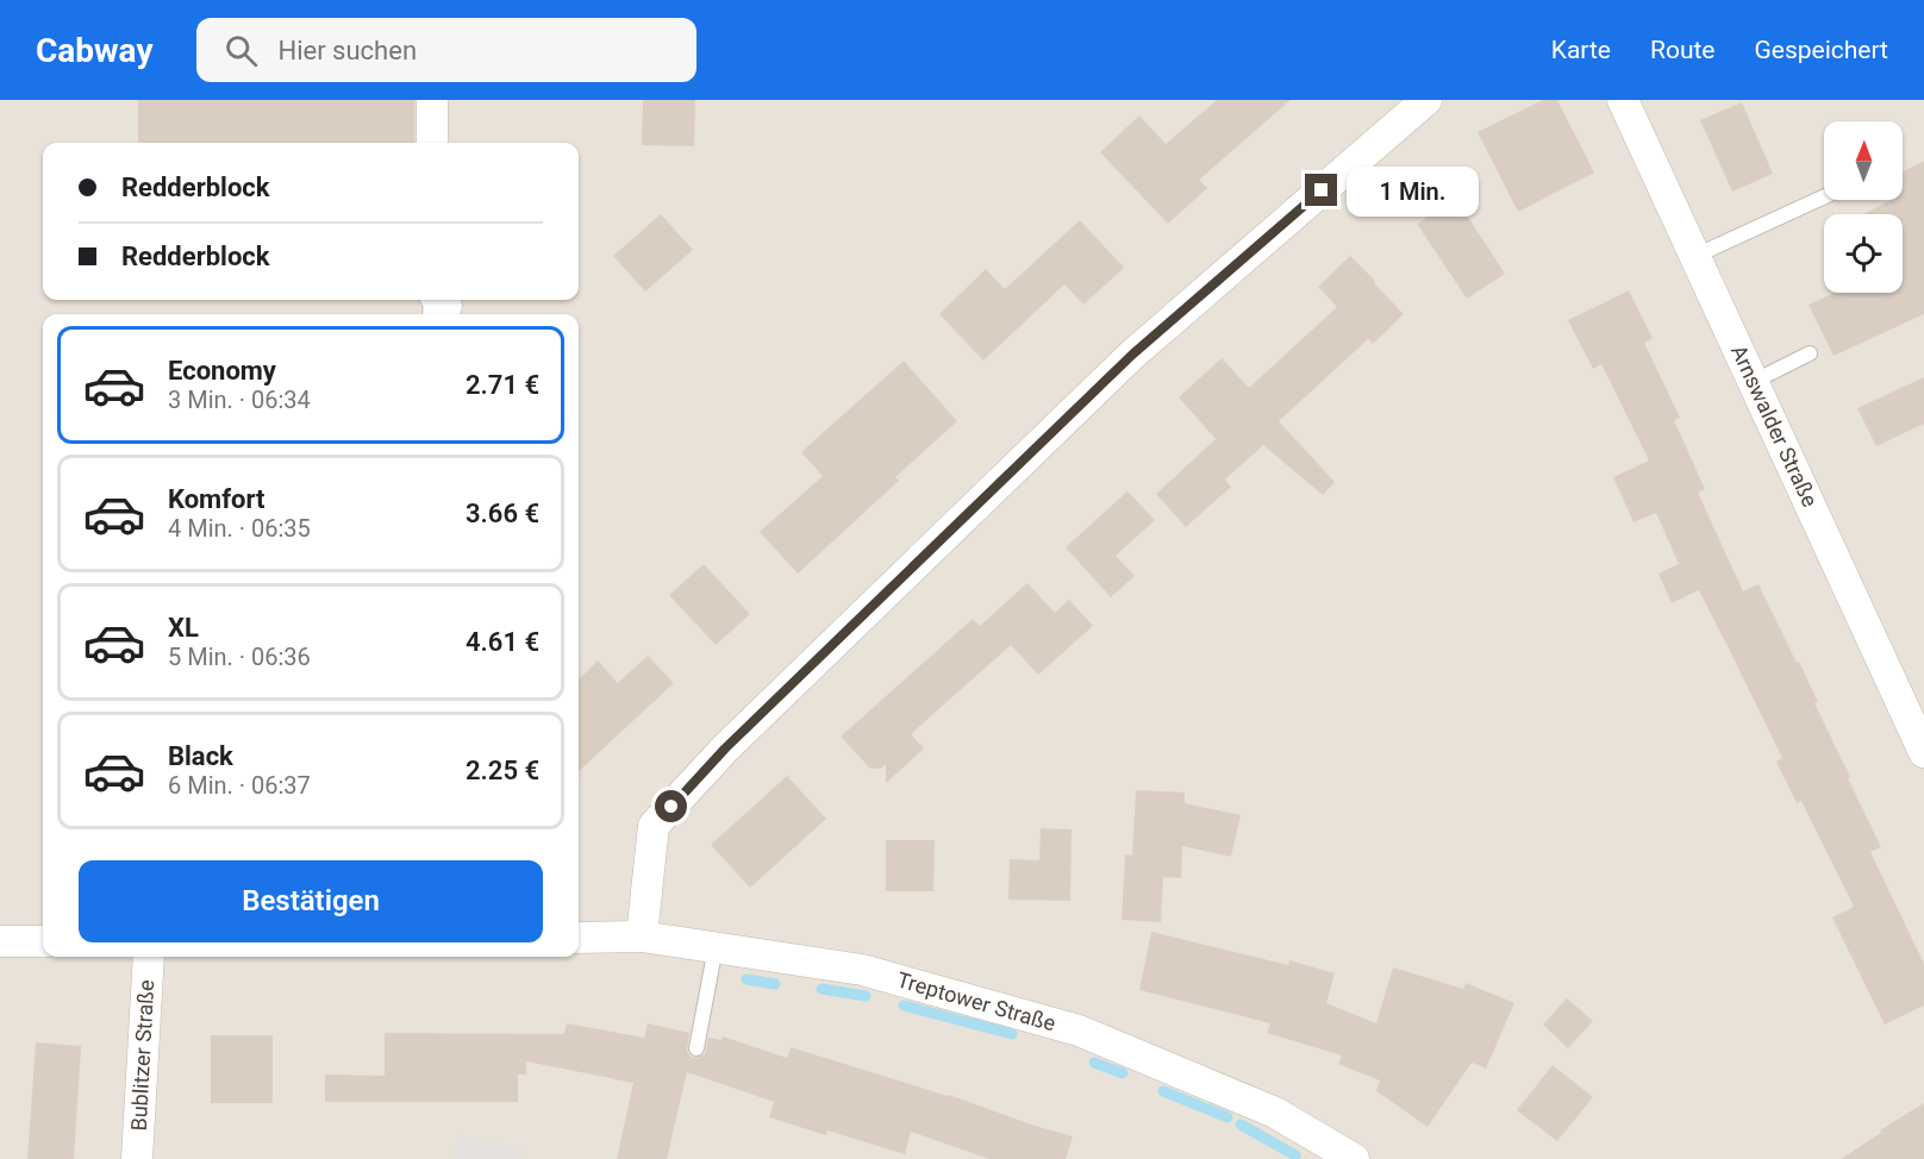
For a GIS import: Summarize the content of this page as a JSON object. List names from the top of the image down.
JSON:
{
  "streets": {
    "street": ["Arnswalder Straße", "Treptower Straße", "Bublitzer Straße"]
  },
  "north": "top",
  "page": {
    "header": "Cabway",
    "search": "Hier suchen",
    "nav": ["Karte", "Route", "Gespeichert"],
    "banner": ["Redderblock", "Redderblock"],
    "bubble": "1 Min.",
    "list": [
      {
        "name": "Economy",
        "note": "3 Min. · 06:34",
        "value": "2.71 €"
      },
      {
        "name": "Komfort",
        "note": "4 Min. · 06:35",
        "value": "3.66 €"
      },
      {
        "name": "XL",
        "note": "5 Min. · 06:36",
        "value": "4.61 €"
      },
      {
        "name": "Black",
        "note": "6 Min. · 06:37",
        "value": "2.25 €"
      }
    ],
    "buttons": "Bestätigen"
  }
}
